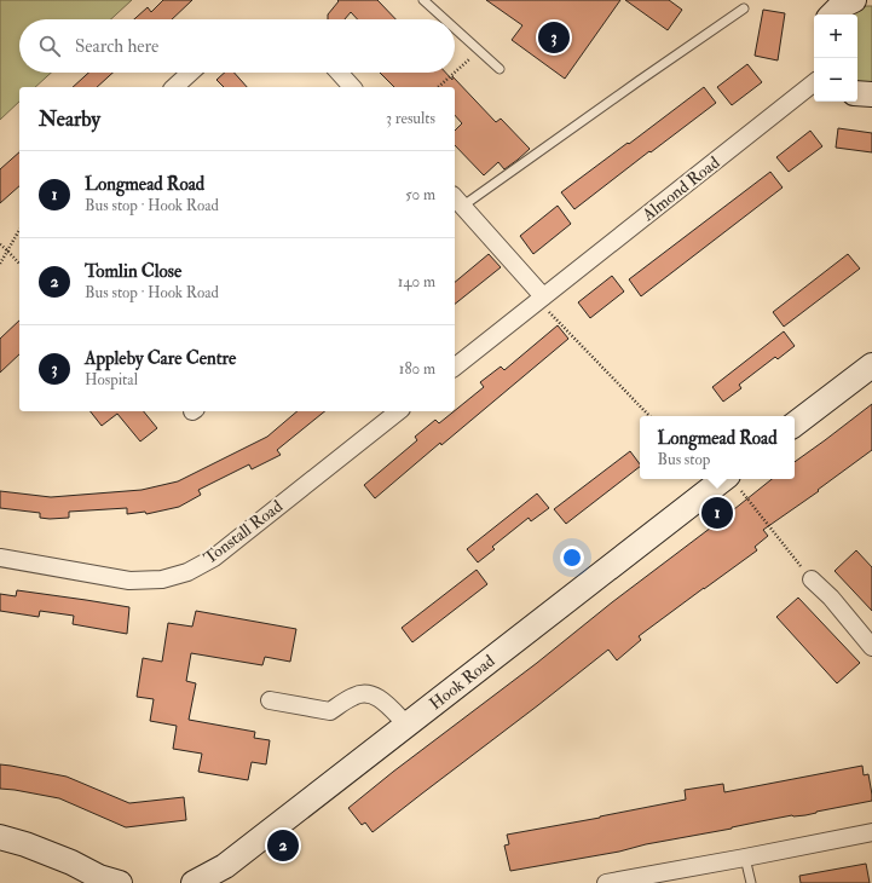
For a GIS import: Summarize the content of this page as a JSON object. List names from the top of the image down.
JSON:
{
  "streets": {
    "main road": ["Hook Road"],
    "street": ["Almond Road", "Tonstall Road"]
  },
  "page": {
    "map_buttons": ["+", "−"],
    "pins": ["3", "1", "2"],
    "search": "Search here",
    "heading": ["Nearby", "3 results"],
    "list": [
      {
        "mark": "1",
        "name": "Longmead Road",
        "note": "Bus stop · Hook Road",
        "value": "50 m"
      },
      {
        "mark": "2",
        "name": "Tomlin Close",
        "note": "Bus stop · Hook Road",
        "value": "140 m"
      },
      {
        "mark": "3",
        "name": "Appleby Care Centre",
        "note": "Hospital",
        "value": "180 m"
      }
    ],
    "popup": ["Longmead Road", "Bus stop"]
  }
}
